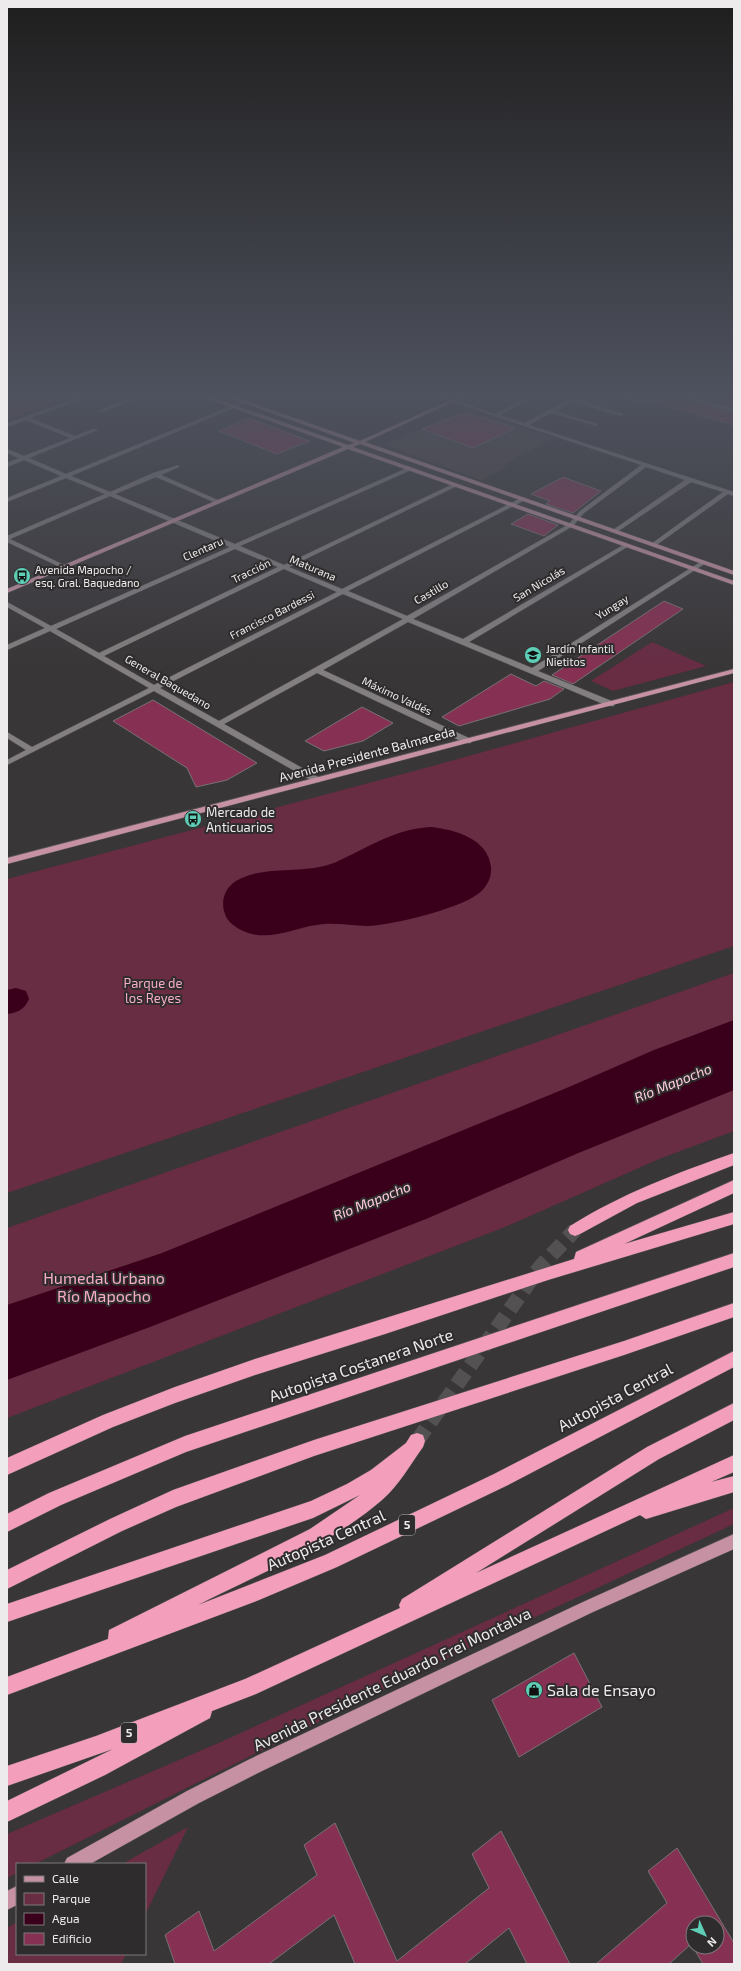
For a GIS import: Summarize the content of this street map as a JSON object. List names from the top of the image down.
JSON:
{
  "streets": {
    "highway": ["Autopista Costanera Norte", "Autopista Central", "5"],
    "main road": ["Avenida Presidente Balmaceda", "Avenida Presidente Eduardo Frei Montalva"],
    "street": [
      "Clentaru",
      "Maturana",
      "Tracción",
      "San Nicolás",
      "Castillo",
      "Yungay",
      "Francisco Bardessi",
      "General Baquedano",
      "Máximo Valdés"
    ]
  },
  "crossings": [
    ["Clentaru", "Maturana"],
    ["Clentaru", "General Baquedano"],
    ["Maturana", "Tracción"],
    ["Maturana", "San Nicolás"],
    ["Maturana", "Castillo"],
    ["Maturana", "Yungay"],
    ["Maturana", "Francisco Bardessi"],
    ["Maturana", "Avenida Presidente Balmaceda"],
    ["Tracción", "General Baquedano"],
    ["Castillo", "General Baquedano"],
    ["Castillo", "Máximo Valdés"],
    ["Francisco Bardessi", "General Baquedano"],
    ["General Baquedano", "Avenida Presidente Balmaceda"],
    ["Máximo Valdés", "Avenida Presidente Balmaceda"]
  ],
  "water": ["Río Mapocho"],
  "parks": ["Parque de los Reyes", "Humedal Urbano Río Mapocho"],
  "places": {
    "bus stop": ["Avenida Mapocho / esq. Gral. Baquedano", "Mercado de Anticuarios"],
    "school or university": ["Jardín Infantil Nietitos"],
    "shop": ["Sala de Ensayo"]
  },
  "legend": [
    "Calle",
    "Parque",
    "Agua",
    "Edificio"
  ],
  "north": "bottom right"
}
